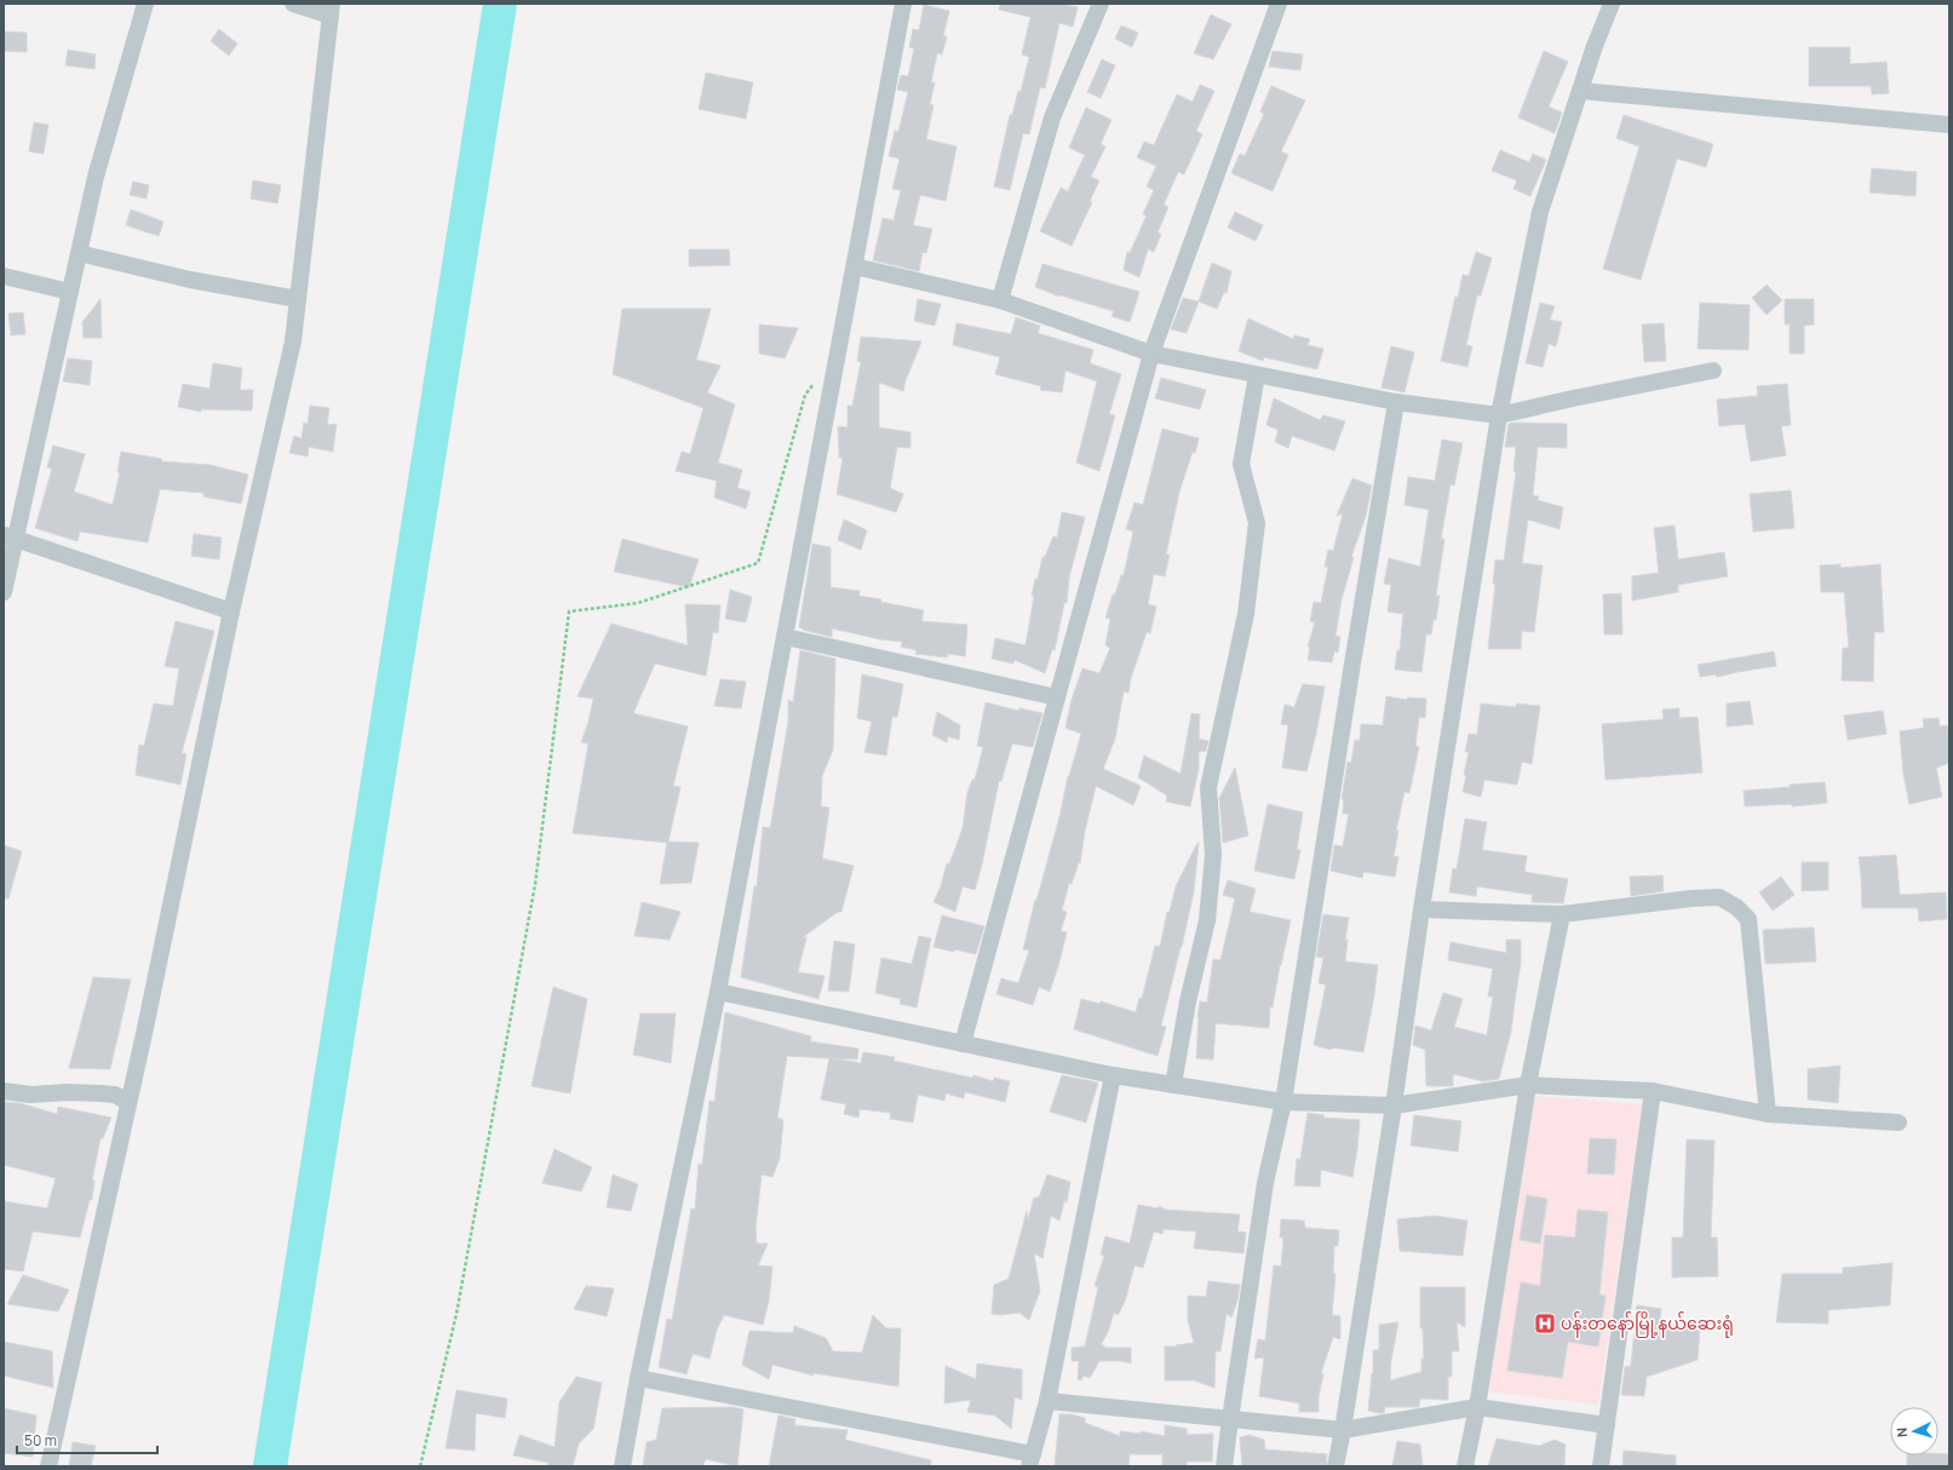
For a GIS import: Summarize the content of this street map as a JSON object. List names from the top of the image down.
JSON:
{
  "places": {
    "hospital": ["ပန်းတနော်မြို့နယ်ဆေးရုံ"]
  },
  "scale_bar": "50 m",
  "north": "left"
}
